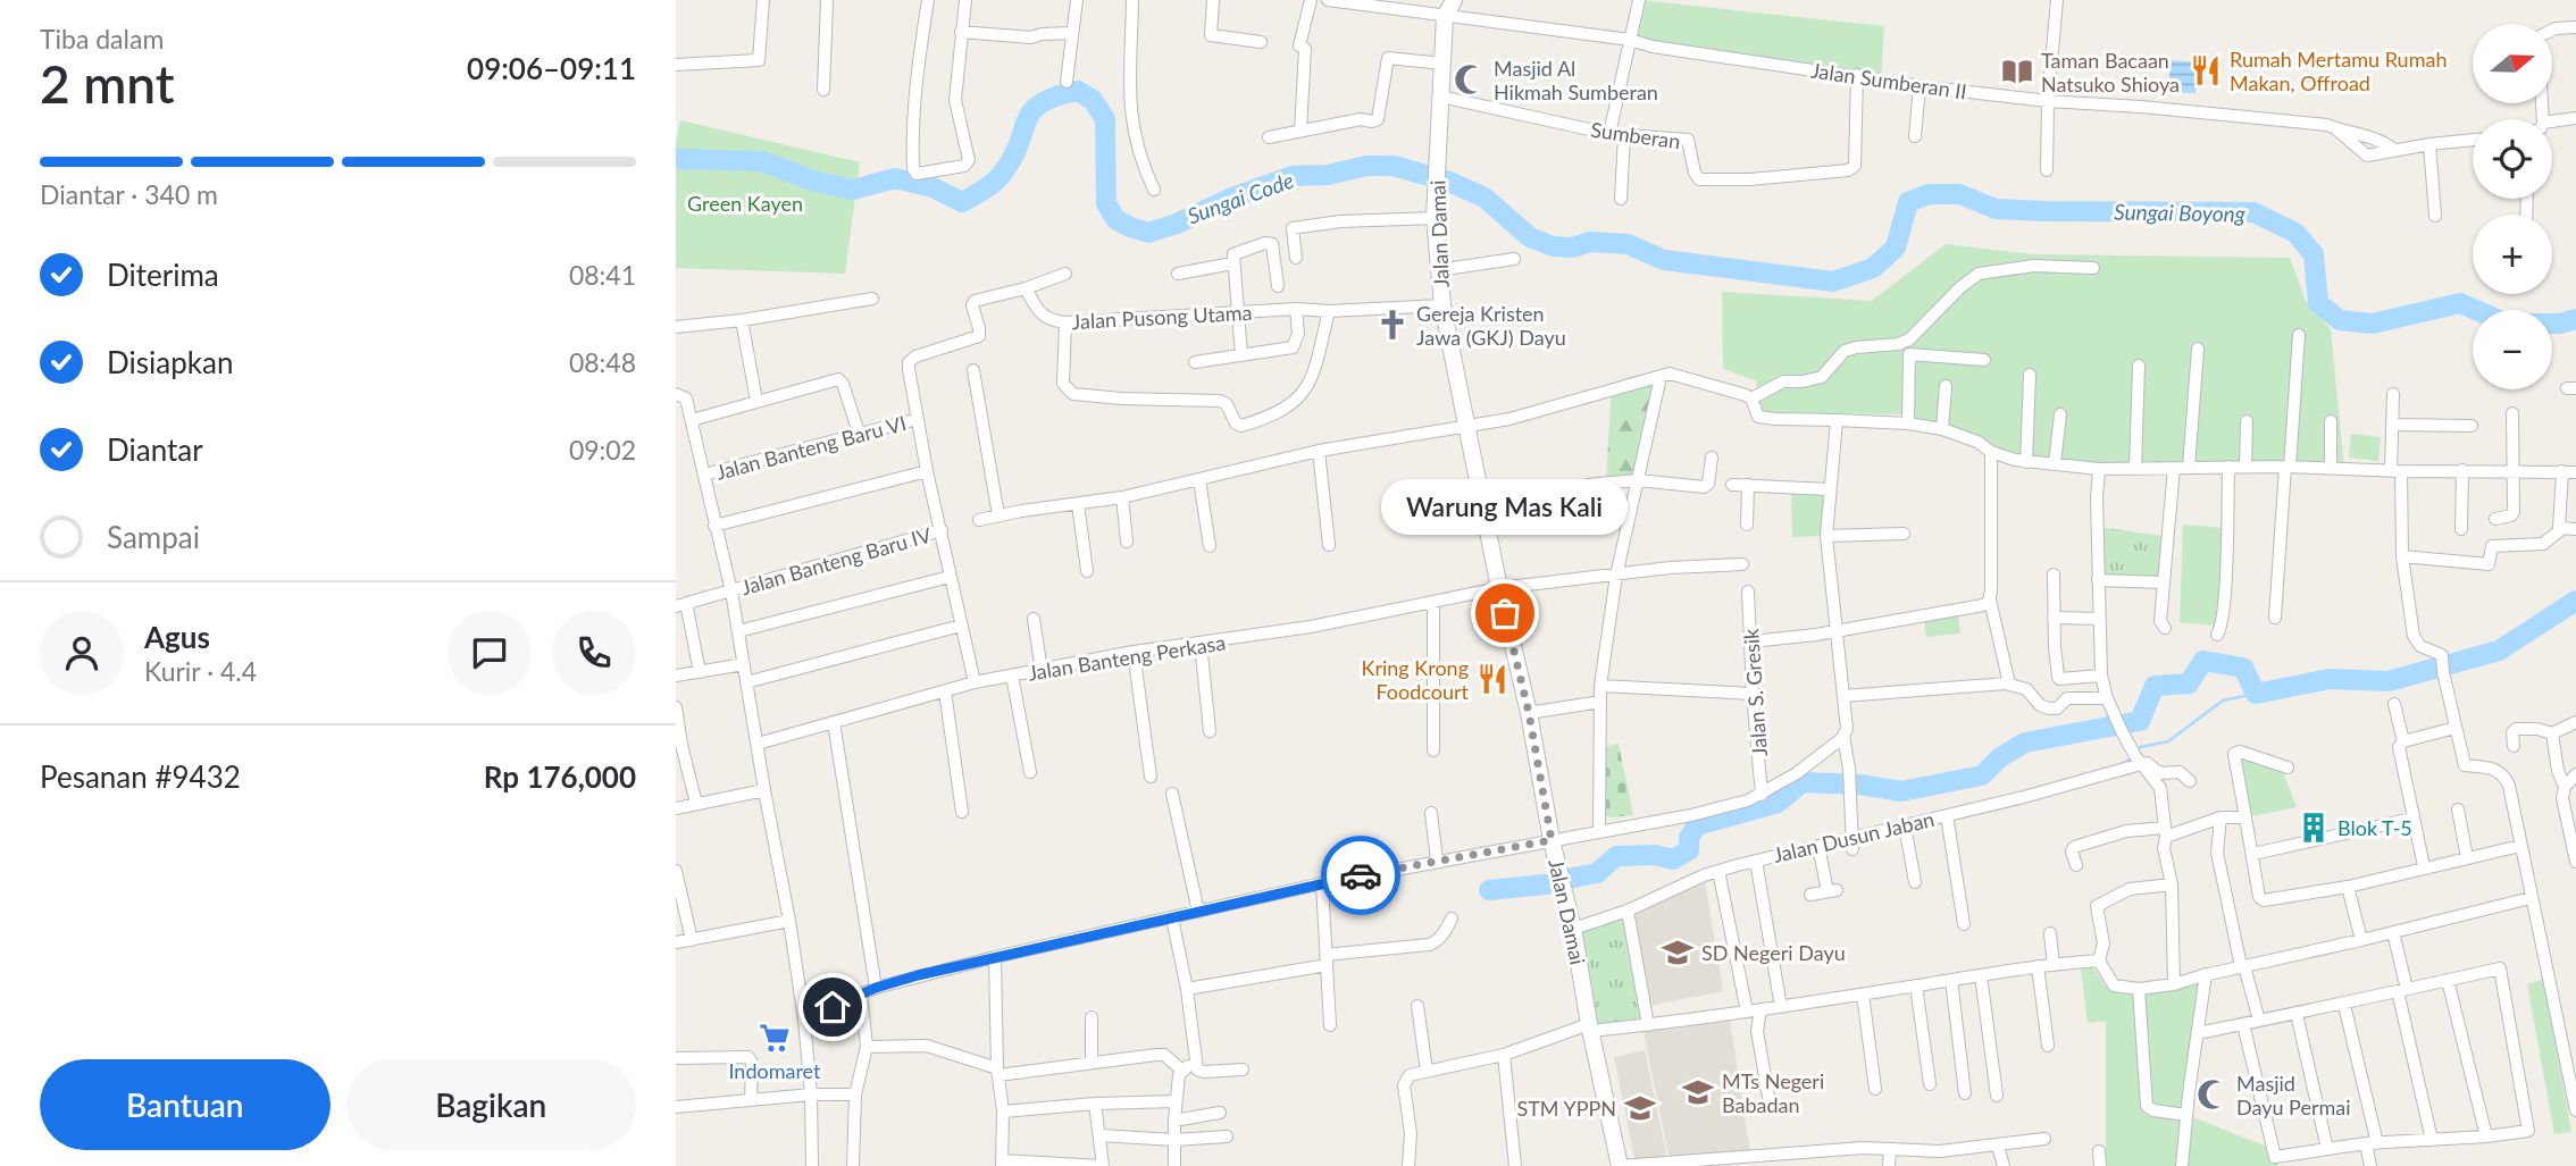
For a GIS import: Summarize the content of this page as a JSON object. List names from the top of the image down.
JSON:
{
  "streets": {
    "main road": ["Jalan Damai"],
    "street": [
      "Jalan Sumberan II",
      "Sumberan",
      "Jalan Pusong Utama",
      "Jalan Banteng Baru VI",
      "Jalan Banteng Baru IV",
      "Jalan Banteng Perkasa",
      "Jalan S. Gresik",
      "Jalan Dusun Jaban"
    ]
  },
  "crossings": [
    ["Jalan Sumberan II", "Sumberan"],
    ["Jalan Sumberan II", "Jalan Damai"],
    ["Sumberan", "Jalan Damai"],
    ["Jalan Damai", "Jalan Pusong Utama"],
    ["Jalan Damai", "Jalan Banteng Perkasa"],
    ["Jalan Damai", "Jalan Dusun Jaban"]
  ],
  "water": ["Sungai Code", "Sungai Boyong"],
  "parks": ["Green Kayen"],
  "places": {
    "restaurant": ["Rumah Mertamu Rumah Makan, Offroad", "Kring Krong Foodcourt"],
    "library": ["Taman Bacaan Natsuko Shioya"],
    "mosque": ["Masjid Al Hikmah Sumberan", "Masjid Dayu Permai"],
    "church": ["Gereja Kristen Jawa (GKJ) Dayu"],
    "other": ["Warung Mas Kali"],
    "building": ["Blok T-5"],
    "school or university": ["SD Negeri Dayu", "MTs Negeri Babadan", "STM YPPN"],
    "supermarket": ["Indomaret"]
  },
  "north": "right",
  "page": {
    "heading": ["2 mnt", "Tiba dalam", "09:06–09:11"],
    "panel": [
      "Agus",
      "Kurir · 4.4",
      "Pesanan #9432",
      "Rp 176,000"
    ],
    "map_buttons": ["+", "−"],
    "bar": "Diantar · 340 m",
    "list": [
      ["Diterima", "08:41"],
      ["Disiapkan", "08:48"],
      ["Diantar", "09:02"],
      "Sampai"
    ],
    "bubble": "Warung Mas Kali",
    "buttons": ["Bantuan", "Bagikan"]
  }
}
